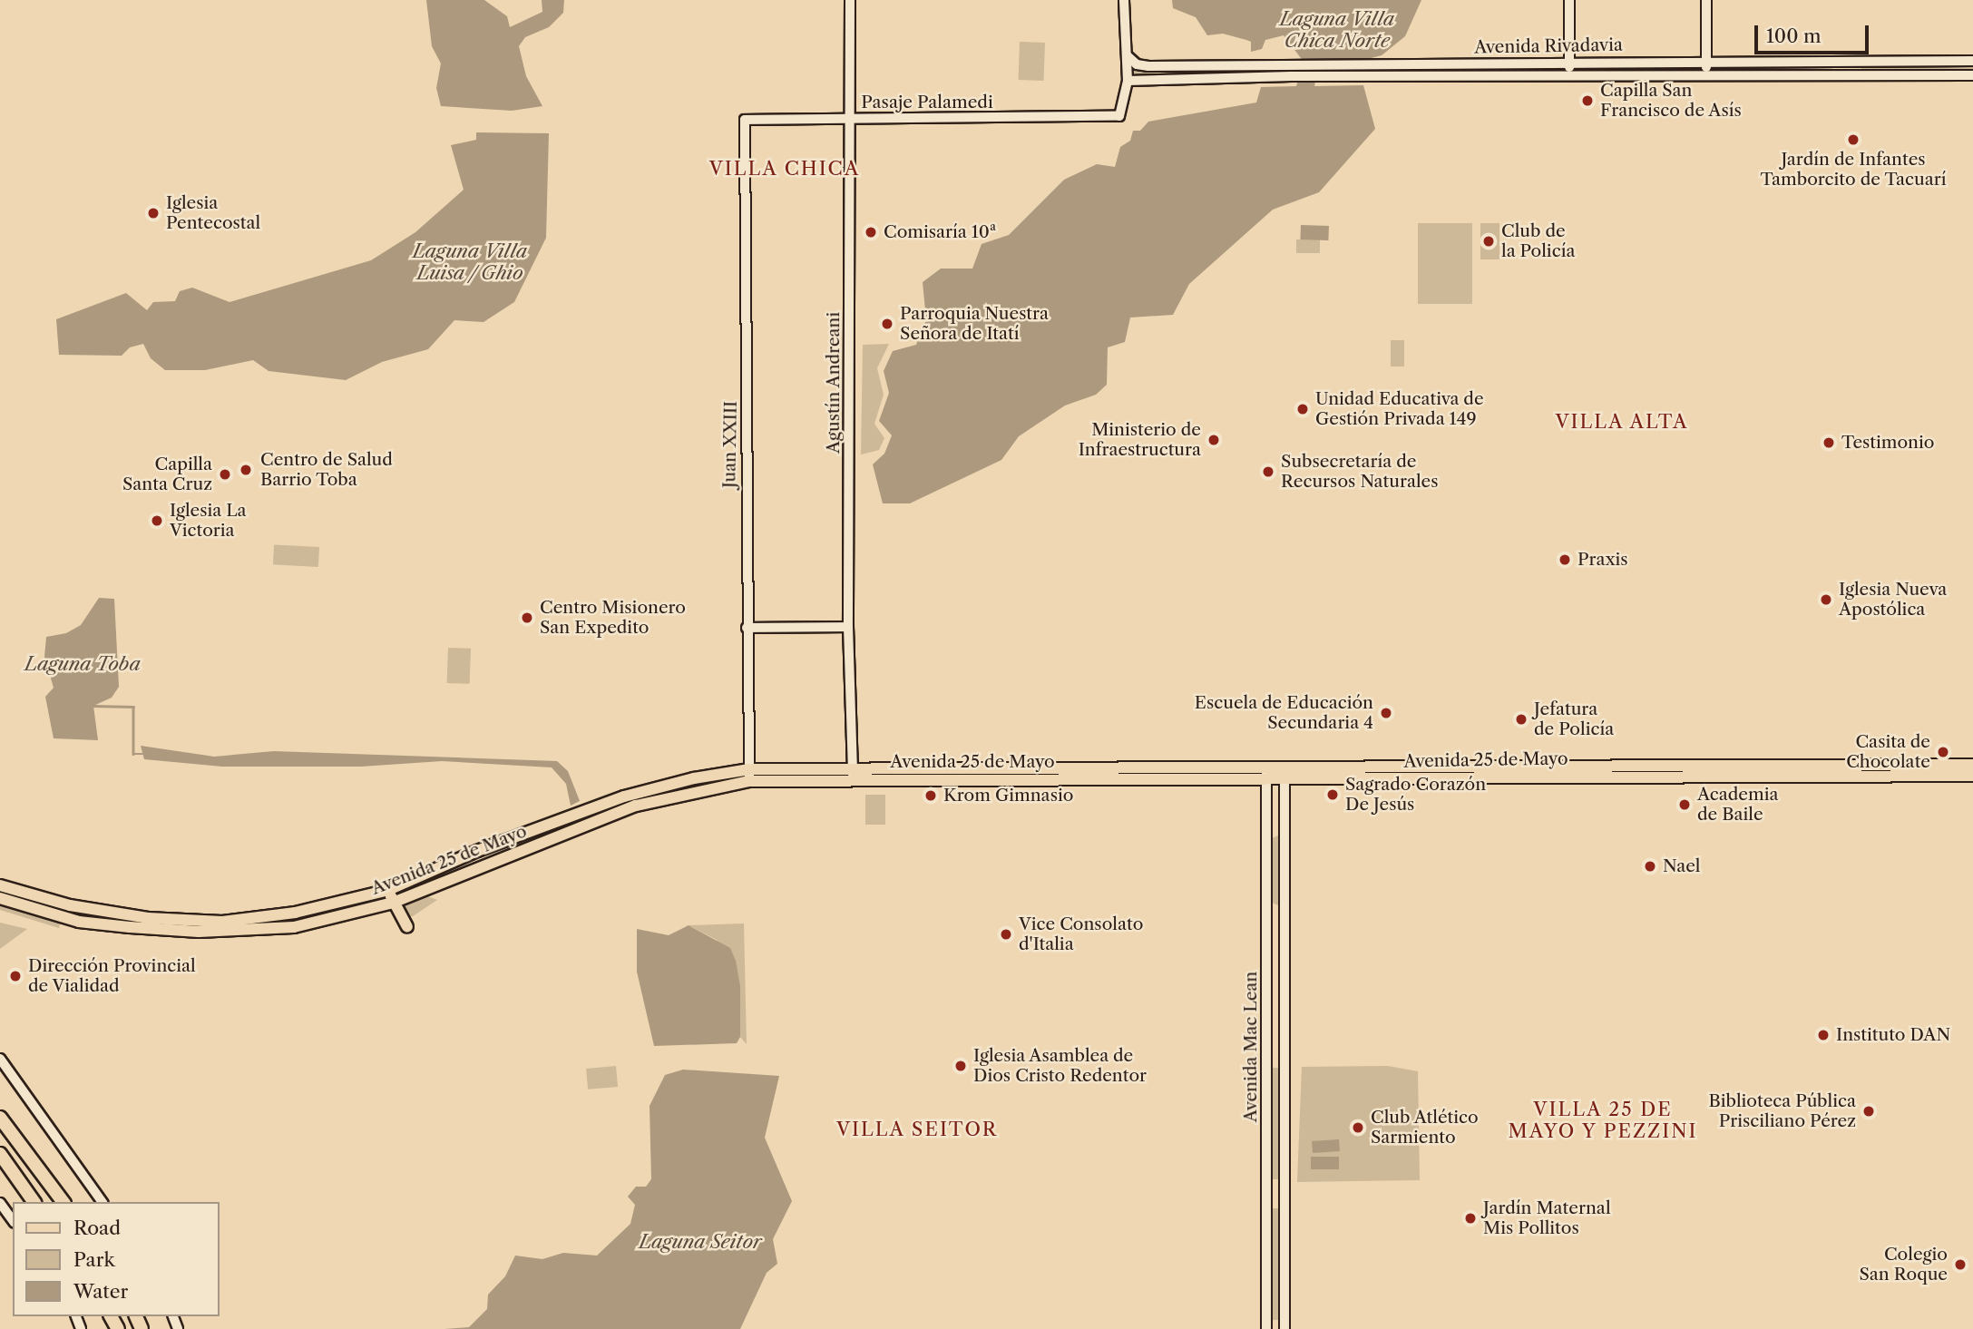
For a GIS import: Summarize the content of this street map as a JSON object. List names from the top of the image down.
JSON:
{
  "streets": {
    "main road": ["Avenida 25 de Mayo"],
    "street": [
      "Avenida Rivadavia",
      "Pasaje Palamedi",
      "Agustín Andreani",
      "Juan XXIII",
      "Avenida Mac Lean"
    ]
  },
  "crossings": [
    ["Avenida Rivadavia", "Pasaje Palamedi"],
    ["Pasaje Palamedi", "Agustín Andreani"],
    ["Pasaje Palamedi", "Juan XXIII"],
    ["Agustín Andreani", "Avenida 25 de Mayo"],
    ["Juan XXIII", "Avenida 25 de Mayo"],
    ["Avenida 25 de Mayo", "Avenida Mac Lean"]
  ],
  "districts": [
    "VILLA CHICA",
    "VILLA ALTA",
    "VILLA 25 DE MAYO Y PEZZINI",
    "VILLA SEITOR"
  ],
  "water": [
    "Laguna Villa Chica Norte",
    "Laguna Villa Luisa / Ghio",
    "Laguna Toba",
    "Laguna Seitor"
  ],
  "places": [
    "Capilla San Francisco de Asís",
    "Jardín de Infantes Tamborcito de Tacuarí",
    "Iglesia Pentecostal",
    "Comisaría 10ª",
    "Club de la Policía",
    "Parroquia Nuestra Señora de Itatí",
    "Unidad Educativa de Gestión Privada 149",
    "Ministerio de Infraestructura",
    "Testimonio",
    "Centro de Salud Barrio Toba",
    "Subsecretaría de Recursos Naturales",
    "Capilla Santa Cruz",
    "Iglesia La Victoria",
    "Praxis",
    "Iglesia Nueva Apostólica",
    "Centro Misionero San Expedito",
    "Escuela de Educación Secundaria 4",
    "Jefatura de Policía",
    "Casita de Chocolate",
    "Sagrado Corazón De Jesús",
    "Krom Gimnasio",
    "Academia de Baile",
    "Nael",
    "Vice Consolato d'Italia",
    "Dirección Provincial de Vialidad",
    "Instituto DAN",
    "Iglesia Asamblea de Dios Cristo Redentor",
    "Biblioteca Pública Prisciliano Pérez",
    "Club Atlético Sarmiento",
    "Jardín Maternal Mis Pollitos",
    "Colegio San Roque"
  ],
  "legend": ["Road", "Park", "Water"],
  "scale_bar": "100 m"
}
